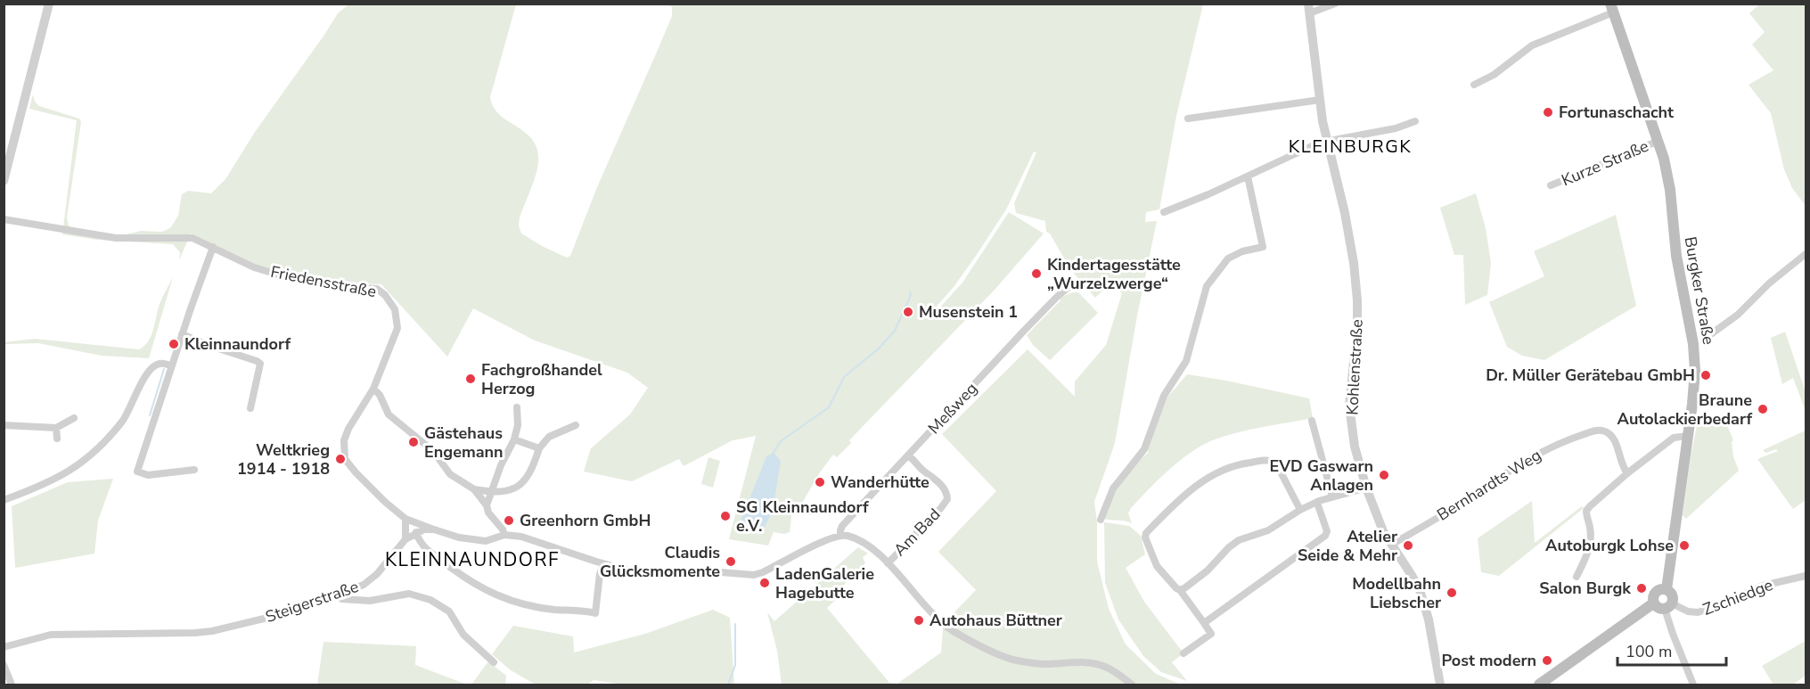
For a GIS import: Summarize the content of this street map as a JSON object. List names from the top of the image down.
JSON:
{
  "streets": {
    "main road": ["Burgker Straße"],
    "street": [
      "Kurze Straße",
      "Friedensstraße",
      "Kohlenstraße",
      "Meßweg",
      "Bernhardts Weg",
      "Am Bad",
      "Zschiedge",
      "Steigerstraße"
    ]
  },
  "crossings": [
    ["Kurze Straße", "Burgker Straße"],
    ["Friedensstraße", "Steigerstraße"],
    ["Burgker Straße", "Zschiedge"],
    ["Kohlenstraße", "Bernhardts Weg"],
    ["Meßweg", "Am Bad"],
    ["Meßweg", "Steigerstraße"]
  ],
  "districts": ["KLEINBURGK", "KLEINNAUNDORF"],
  "places": [
    "Fortunaschacht",
    "Kindertagesstätte „Wurzelzwerge“",
    "Musenstein 1",
    "Kleinnaundorf",
    "Dr. Müller Gerätebau GmbH",
    "Fachgroßhandel Herzog",
    "Braune Autolackierbedarf",
    "Gästehaus Engemann",
    "Weltkrieg 1914 - 1918",
    "EVD Gaswarn Anlagen",
    "Wanderhütte",
    "SG Kleinnaundorf e.V.",
    "Greenhorn GmbH",
    "Atelier Seide & Mehr",
    "Autoburgk Lohse",
    "Claudis Glücksmomente",
    "LadenGalerie Hagebutte",
    "Salon Burgk",
    "Modellbahn Liebscher",
    "Autohaus Büttner",
    "Post modern"
  ],
  "scale_bar": "100 m"
}
